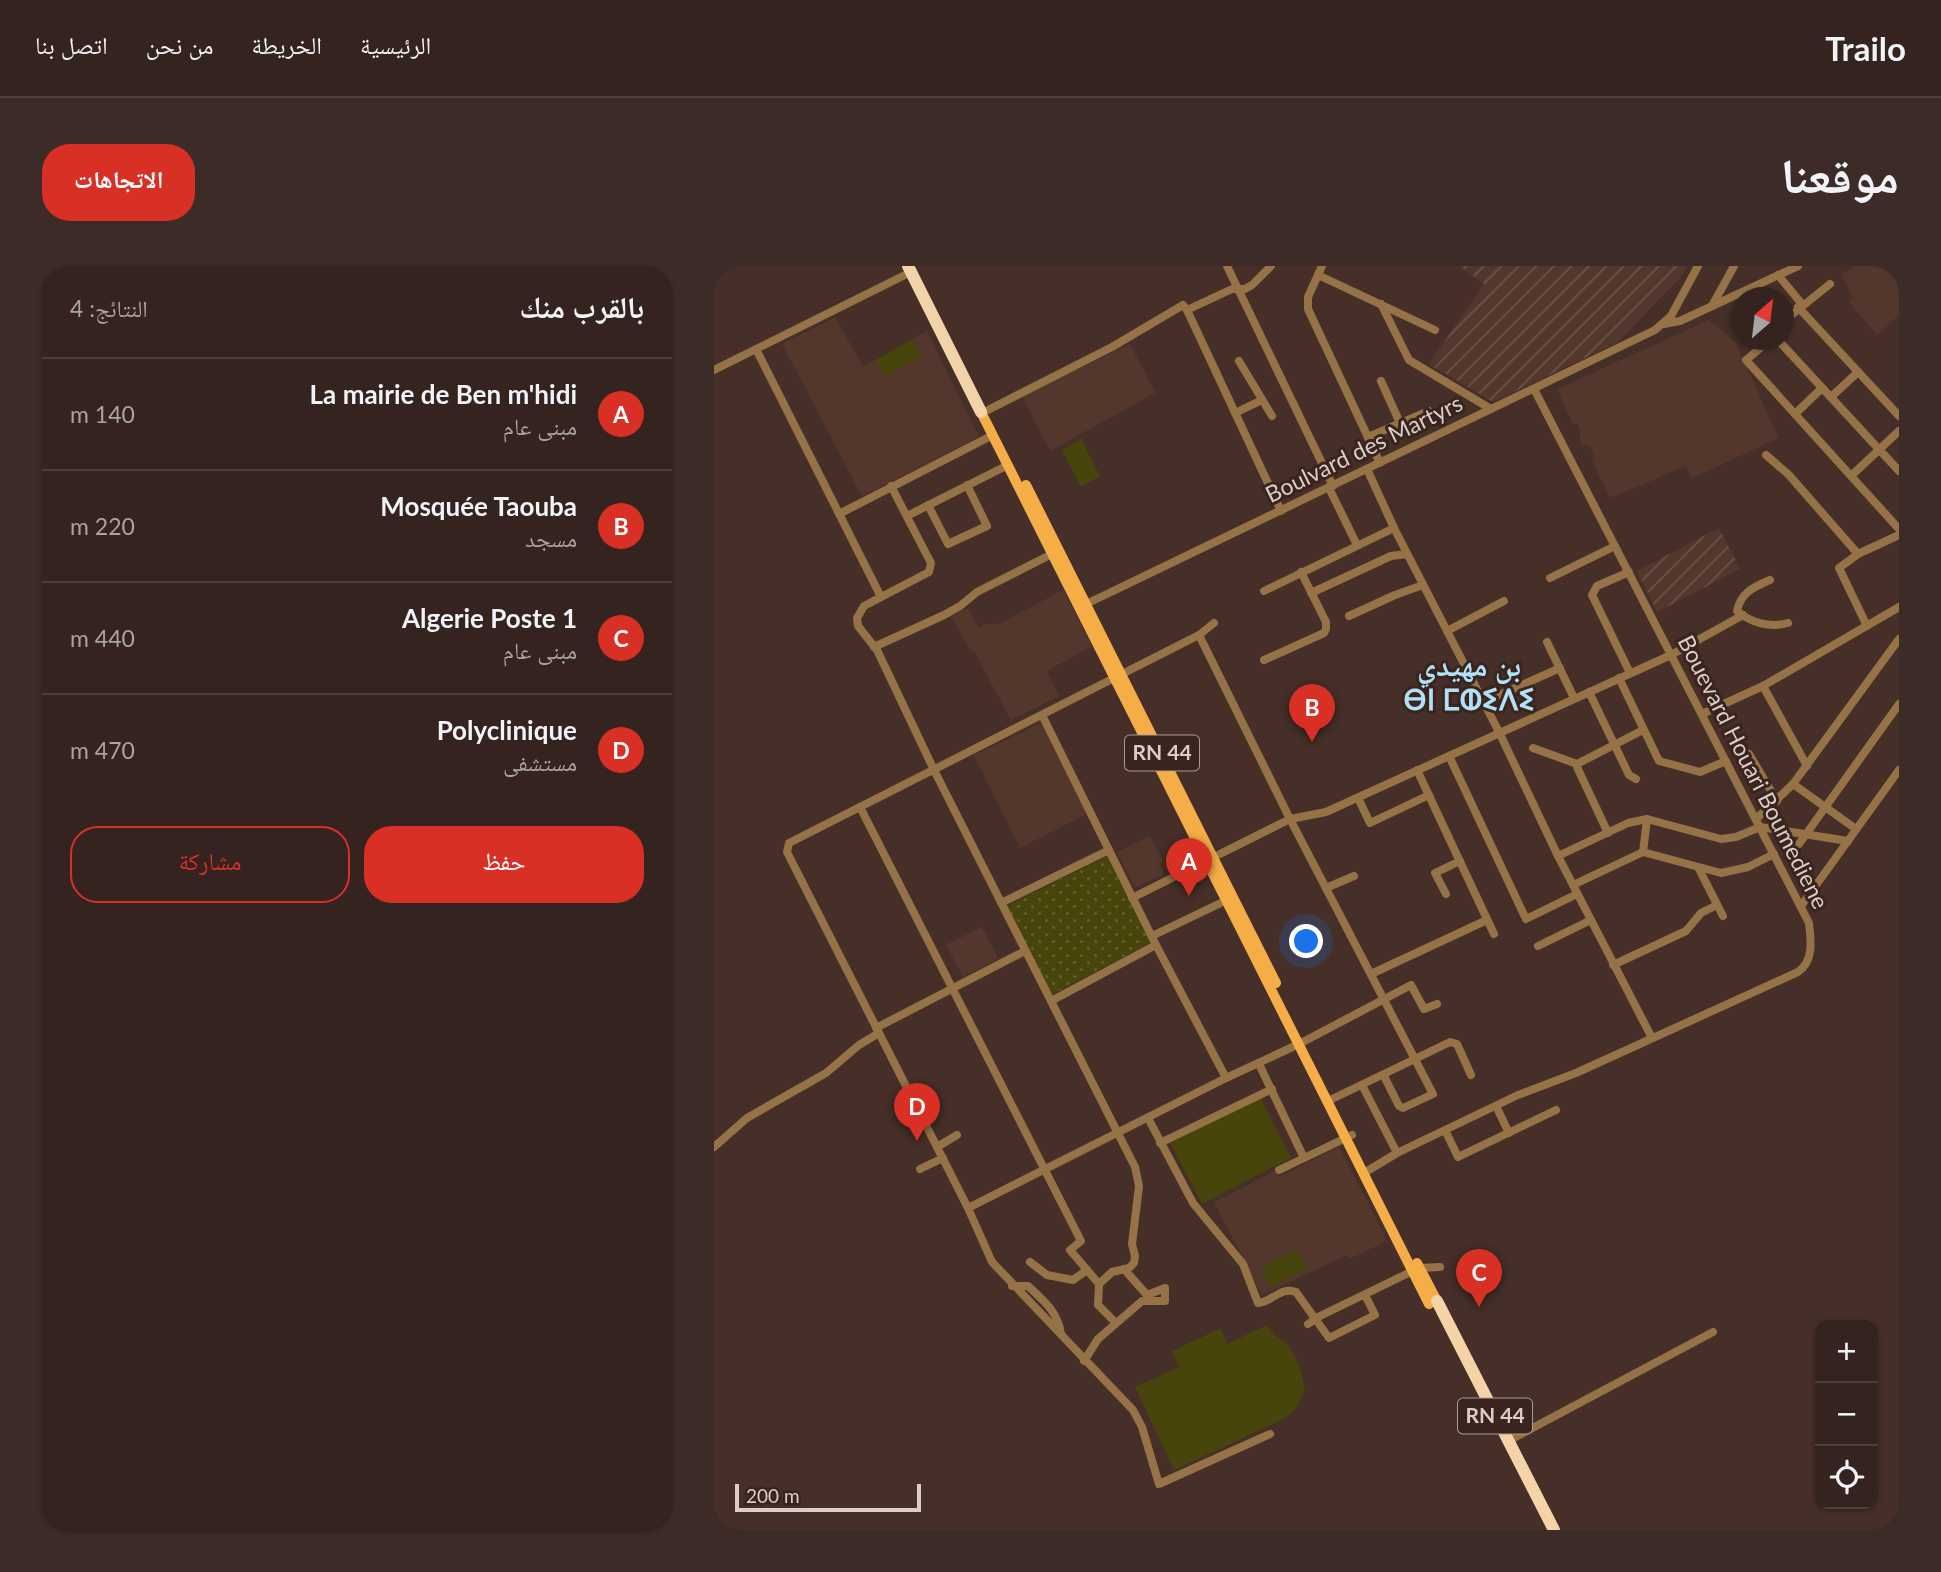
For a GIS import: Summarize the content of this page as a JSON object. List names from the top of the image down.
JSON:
{
  "streets": {
    "highway": ["RN 44"],
    "street": ["Boulvard des Martyrs", "Bouevard Houari Boumediene"]
  },
  "crossings": [
    ["Boulvard des Martyrs", "RN 44"],
    ["Boulvard des Martyrs", "Bouevard Houari Boumediene"],
    ["RN 44", "Bouevard Houari Boumediene"]
  ],
  "districts": ["بن مهيدي ⴱⵏ ⵎⵀⵉⴷⵉ"],
  "scale_bar": "200 m",
  "north": "top right",
  "page": {
    "header": "Trailo",
    "nav": [
      "الرئيسية",
      "الخريطة",
      "من نحن",
      "اتصل بنا"
    ],
    "title": "موقعنا",
    "buttons": [
      "الاتجاهات",
      ["حفظ", "مشاركة"]
    ],
    "heading": ["بالقرب منك", "النتائج: 4"],
    "list": [
      {
        "mark": "A",
        "name": "La mairie de Ben m'hidi",
        "note": "مبنى عام",
        "value": "140 m"
      },
      {
        "mark": "B",
        "name": "Mosquée Taouba",
        "note": "مسجد",
        "value": "220 m"
      },
      {
        "mark": "C",
        "name": "Algerie Poste 1",
        "note": "مبنى عام",
        "value": "440 m"
      },
      {
        "mark": "D",
        "name": "Polyclinique",
        "note": "مستشفى",
        "value": "470 m"
      }
    ],
    "pins": [
      "B",
      "A",
      "D",
      "C"
    ],
    "map_buttons": ["+", "−"],
    "scale": "200 m"
  }
}
